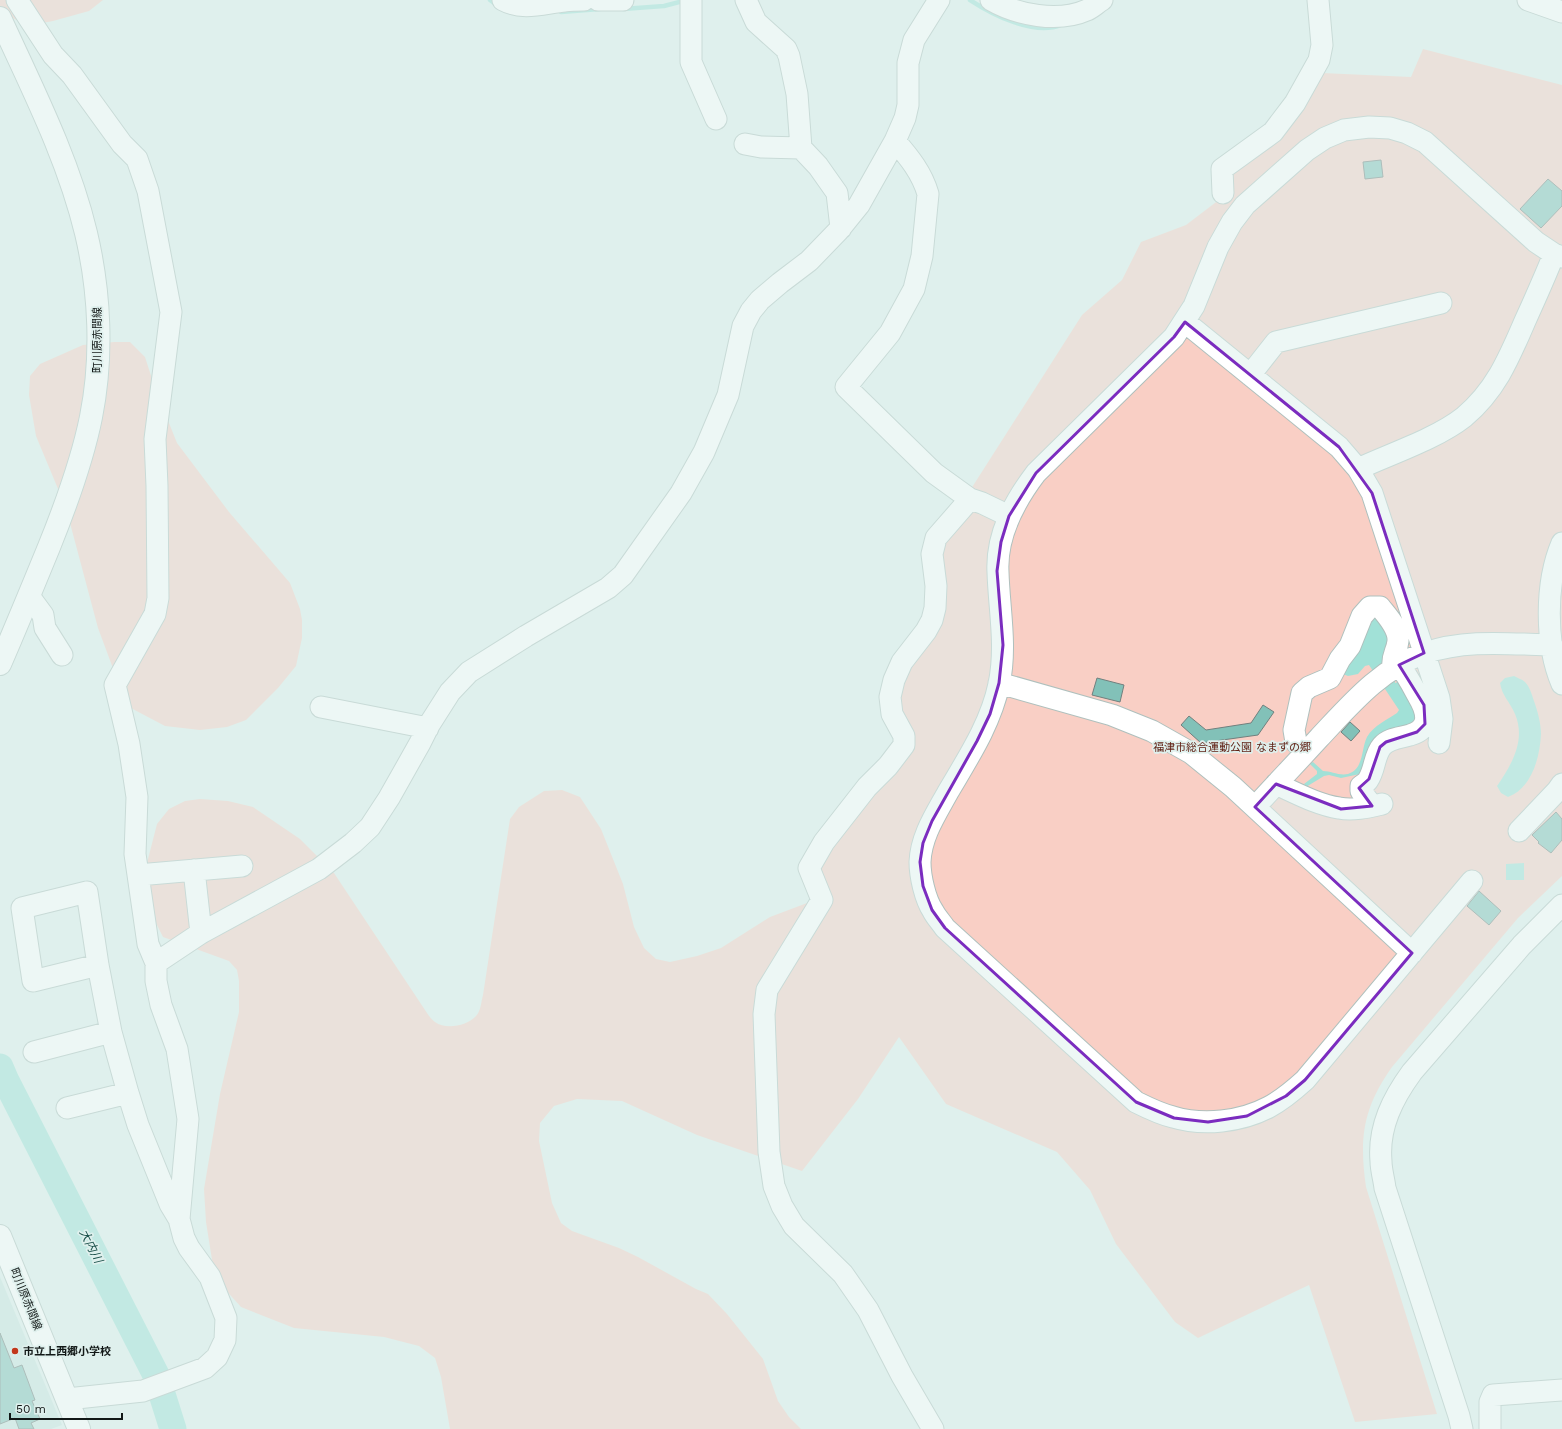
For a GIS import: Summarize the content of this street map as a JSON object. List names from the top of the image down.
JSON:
{
  "streets": {
    "main road": ["町川原赤間線"]
  },
  "water": ["大内川"],
  "parks": ["福津市総合運動公園 なまずの郷"],
  "places": ["市立上西郷小学校"],
  "scale_bar": "50 m"
}
